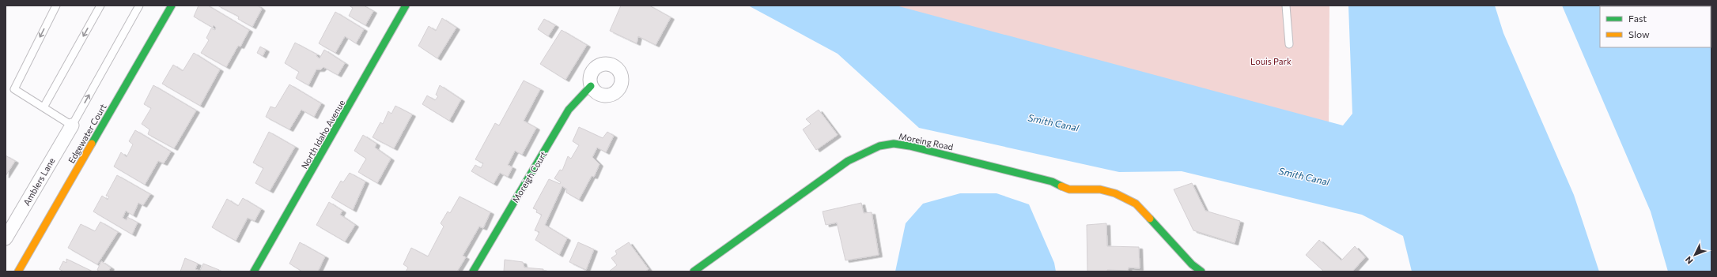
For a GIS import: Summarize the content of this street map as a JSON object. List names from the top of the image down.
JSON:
{
  "streets": {
    "street": [
      "Edgewater Court",
      "North Idaho Avenue",
      "Moreing Road",
      "Moreigh Court",
      "Amblers Lane"
    ]
  },
  "water": ["Smith Canal"],
  "parks": ["Louis Park"],
  "legend": ["Fast", "Slow"],
  "north": "bottom left"
}
